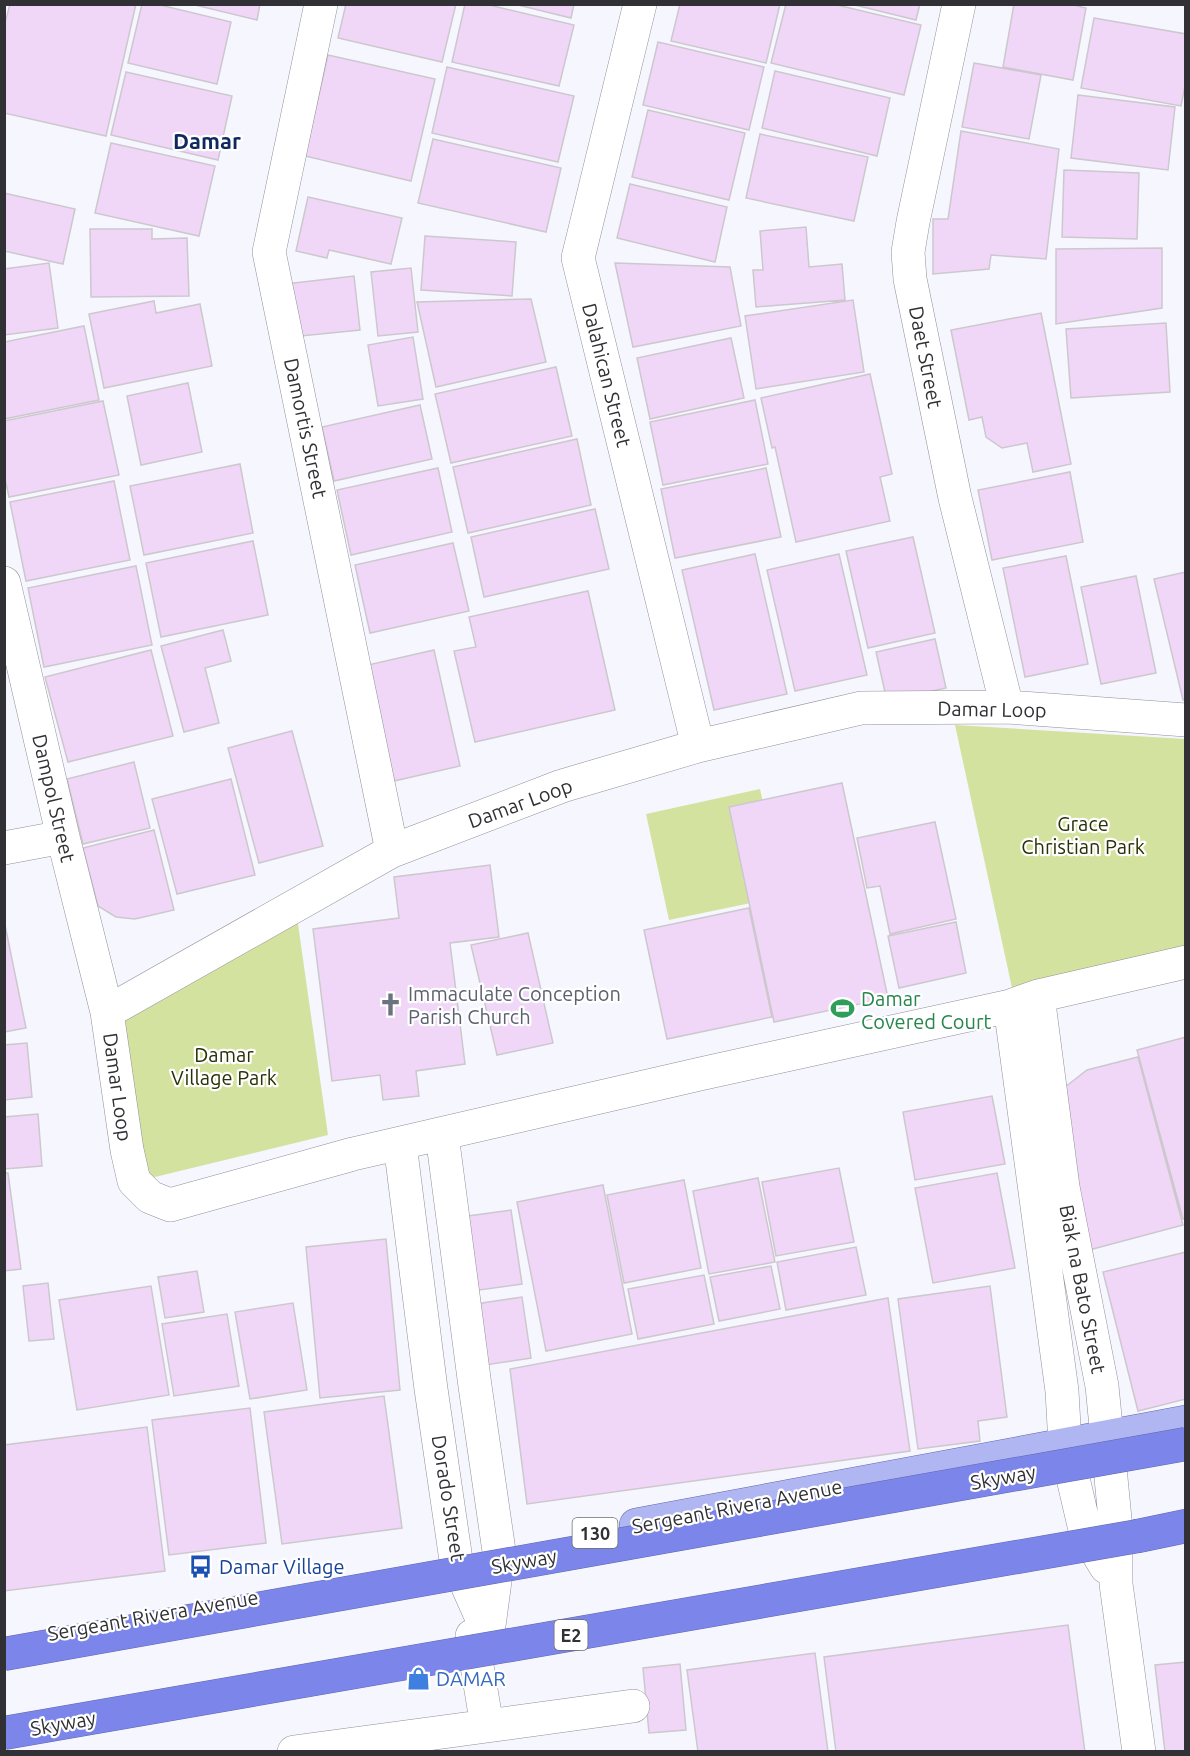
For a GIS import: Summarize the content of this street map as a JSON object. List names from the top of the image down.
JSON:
{
  "streets": {
    "highway": ["Skyway", "E2"],
    "main road": ["Sergeant Rivera Avenue", "130"],
    "street": [
      "Daet Street",
      "Dalahican Street",
      "Damortis Street",
      "Damar Loop",
      "Dampol Street",
      "Biak na Bato Street",
      "Dorado Street"
    ]
  },
  "crossings": [
    ["Daet Street", "Damar Loop"],
    ["Dalahican Street", "Damar Loop"],
    ["Damortis Street", "Damar Loop"],
    ["Damar Loop", "Dampol Street"],
    ["Damar Loop", "Biak na Bato Street"],
    ["Damar Loop", "Dorado Street"],
    ["Biak na Bato Street", "Sergeant Rivera Avenue"],
    ["Dorado Street", "Sergeant Rivera Avenue"]
  ],
  "districts": ["Damar"],
  "parks": ["Grace Christian Park", "Damar Village Park"],
  "places": {
    "church": ["Immaculate Conception Parish Church"],
    "sports": ["Damar Covered Court"],
    "bus stop": ["Damar Village"],
    "shop": ["DAMAR"]
  }
}
